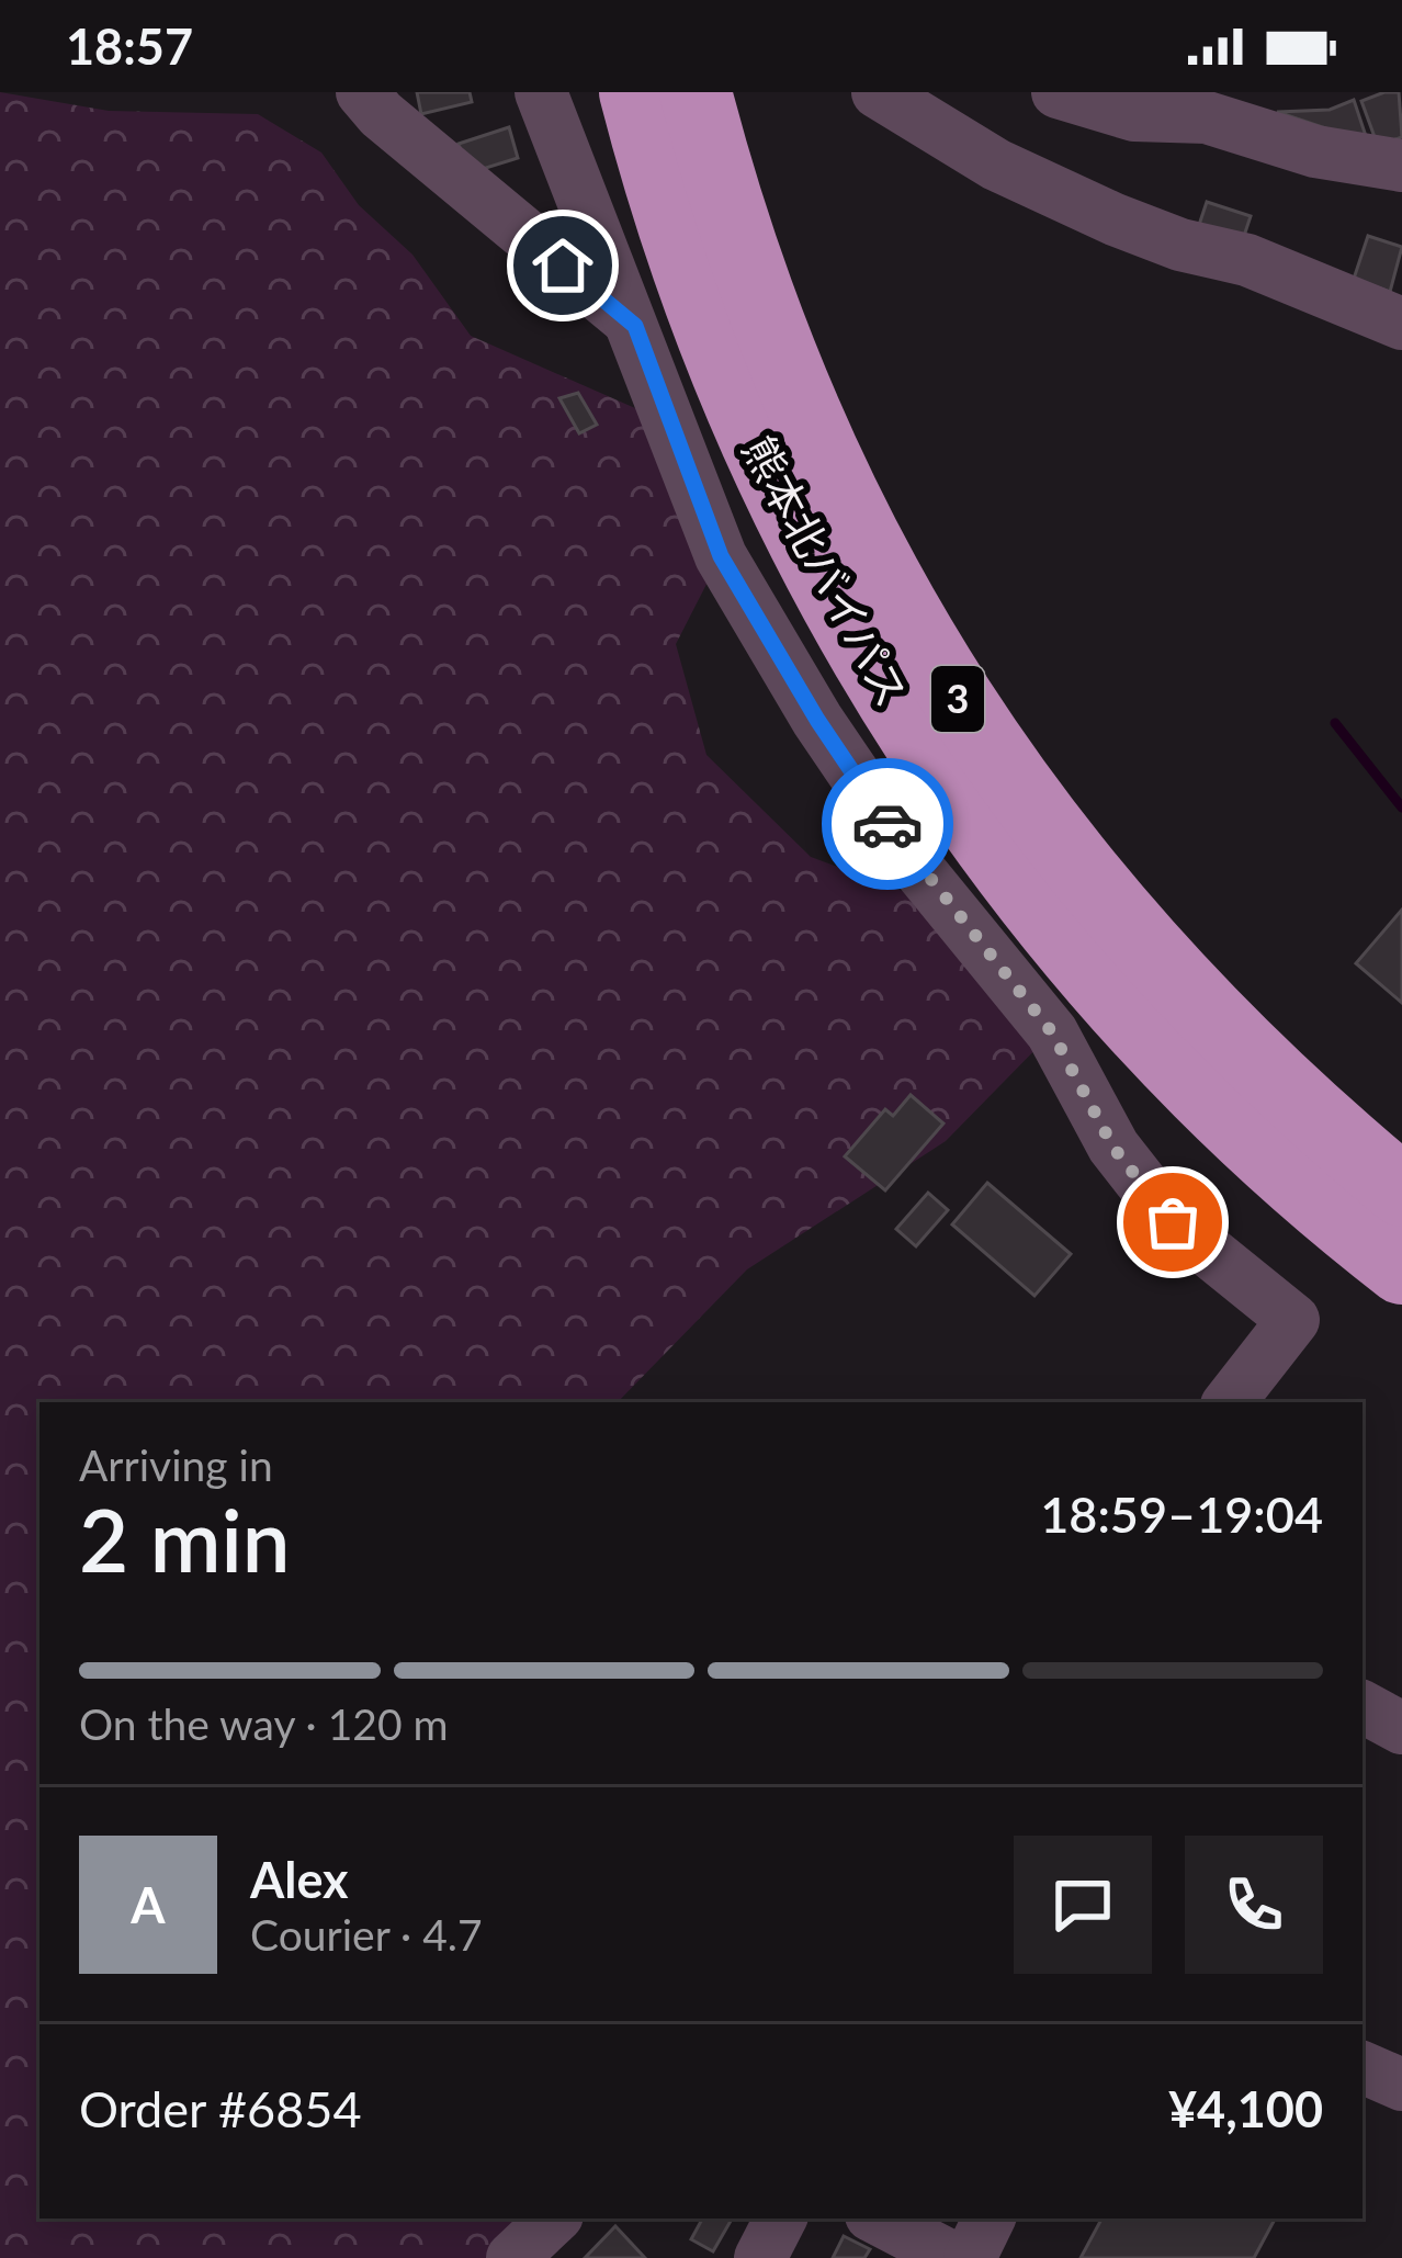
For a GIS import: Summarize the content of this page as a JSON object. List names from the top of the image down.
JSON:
{
  "streets": {
    "highway": ["熊本北バイパス", "3"]
  },
  "page": {
    "status": "18:57",
    "heading": ["2 min", "Arriving in", "18:59–19:04"],
    "panel": [
      "Alex",
      "Courier · 4.7",
      "Order #6854",
      "¥4,100"
    ],
    "bar": "On the way · 120 m",
    "round": "A"
  }
}
